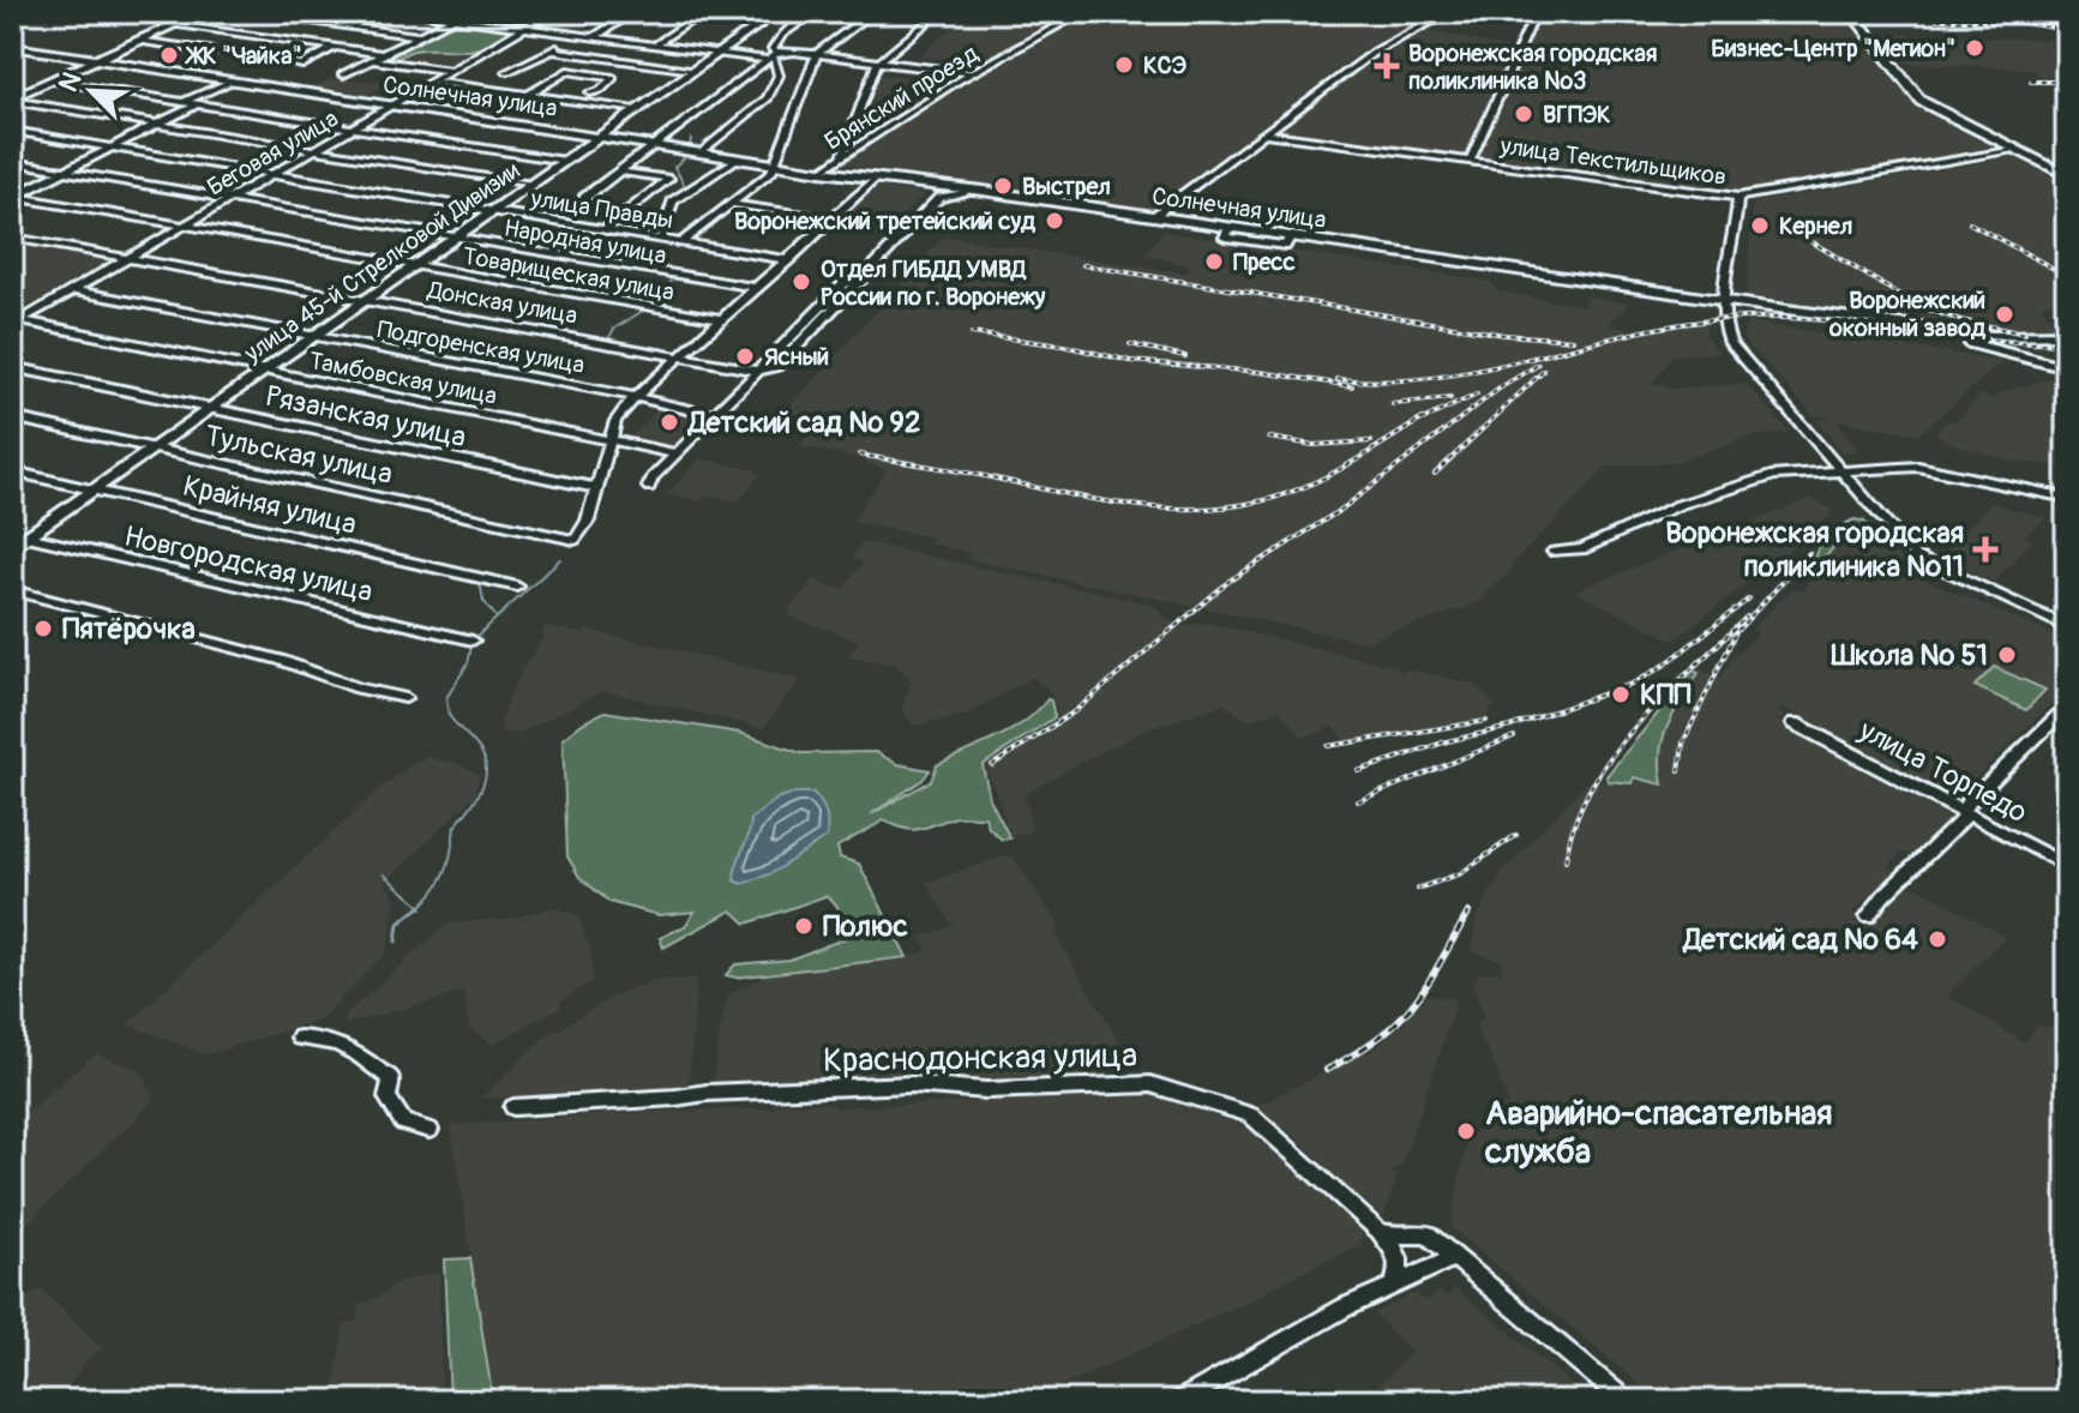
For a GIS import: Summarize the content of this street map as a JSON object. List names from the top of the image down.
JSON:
{
  "streets": {
    "main road": ["Солнечная улица", "улица 45-й Стрелковой Дивизии"],
    "street": [
      "Брянский проезд",
      "Беговая улица",
      "улица Текстильщиков",
      "улица Правды",
      "Народная улица",
      "Товарищеская улица",
      "Донская улица",
      "Подгоренская улица",
      "Тамбовская улица",
      "Рязанская улица",
      "Тульская улица",
      "Крайняя улица",
      "Новгородская улица",
      "улица Торпедо",
      "Краснодонская улица"
    ]
  },
  "crossings": [
    ["Солнечная улица", "Брянский проезд"],
    ["Солнечная улица", "Беговая улица"],
    ["Солнечная улица", "улица 45-й Стрелковой Дивизии"],
    ["Беговая улица", "улица Правды"],
    ["Беговая улица", "Народная улица"],
    ["Беговая улица", "Товарищеская улица"],
    ["Беговая улица", "Донская улица"],
    ["Беговая улица", "Подгоренская улица"],
    ["Беговая улица", "Тамбовская улица"],
    ["улица Правды", "улица 45-й Стрелковой Дивизии"],
    ["Народная улица", "улица 45-й Стрелковой Дивизии"],
    ["улица 45-й Стрелковой Дивизии", "Товарищеская улица"],
    ["улица 45-й Стрелковой Дивизии", "Донская улица"],
    ["улица 45-й Стрелковой Дивизии", "Подгоренская улица"],
    ["улица 45-й Стрелковой Дивизии", "Тамбовская улица"],
    ["улица 45-й Стрелковой Дивизии", "Рязанская улица"],
    ["улица 45-й Стрелковой Дивизии", "Тульская улица"],
    ["улица 45-й Стрелковой Дивизии", "Крайняя улица"],
    ["улица 45-й Стрелковой Дивизии", "Новгородская улица"],
    ["Рязанская улица", "Тульская улица"]
  ],
  "places": {
    "other": [
      "Бизнес-Центр \"Мегион\"",
      "ЖК \"Чайка\"",
      "КСЭ",
      "ВГПЭК",
      "Выстрел",
      "Воронежский третейский суд",
      "Кернел",
      "Пресс",
      "Отдел ГИБДД УМВД России по г. Воронежу",
      "Воронежский оконный завод",
      "Ясный",
      "Детский сад № 92",
      "Пятёрочка",
      "Школа № 51",
      "КПП",
      "Полюс",
      "Детский сад № 64",
      "Аварийно-спасательная служба"
    ],
    "health": ["Воронежская городская поликлиника №3", "Воронежская городская поликлиника №11"]
  },
  "north": "top left"
}
